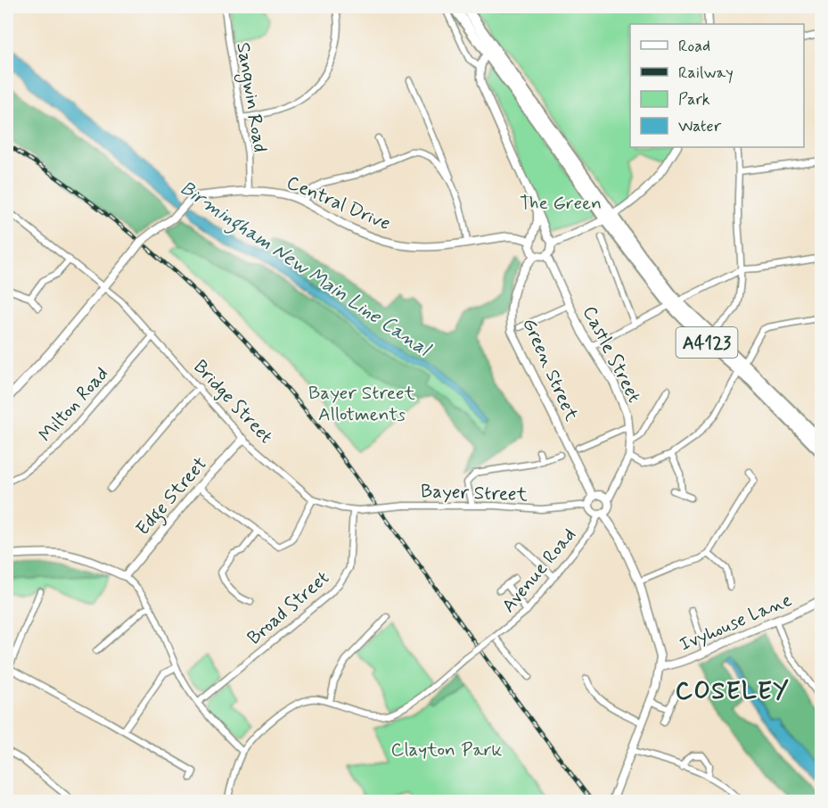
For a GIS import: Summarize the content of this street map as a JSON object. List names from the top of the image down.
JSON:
{
  "streets": {
    "highway": ["A4123"],
    "street": [
      "Sangwin Road",
      "Central Drive",
      "Castle Street",
      "Green Street",
      "Bridge Street",
      "Milton Road",
      "Bayer Street",
      "Edge Street",
      "Avenue Road",
      "Broad Street",
      "Ivyhouse Lane"
    ]
  },
  "crossings": [
    ["Sangwin Road", "Central Drive"],
    ["Central Drive", "Castle Street"],
    ["Central Drive", "Green Street"],
    ["Central Drive", "Bridge Street"],
    ["Castle Street", "Green Street"],
    ["Castle Street", "Bayer Street"],
    ["Castle Street", "Avenue Road"],
    ["Green Street", "Bayer Street"],
    ["Green Street", "Avenue Road"],
    ["Bridge Street", "Milton Road"],
    ["Bridge Street", "Bayer Street"],
    ["Bridge Street", "Edge Street"],
    ["Bridge Street", "Broad Street"],
    ["Bayer Street", "Avenue Road"],
    ["Bayer Street", "Broad Street"]
  ],
  "districts": ["COSELEY"],
  "water": ["Birmingham New Main Line Canal"],
  "parks": ["The Green", "Bayer Street Allotments", "Clayton Park"],
  "legend": [
    "Road",
    "Railway",
    "Park",
    "Water"
  ]
}
